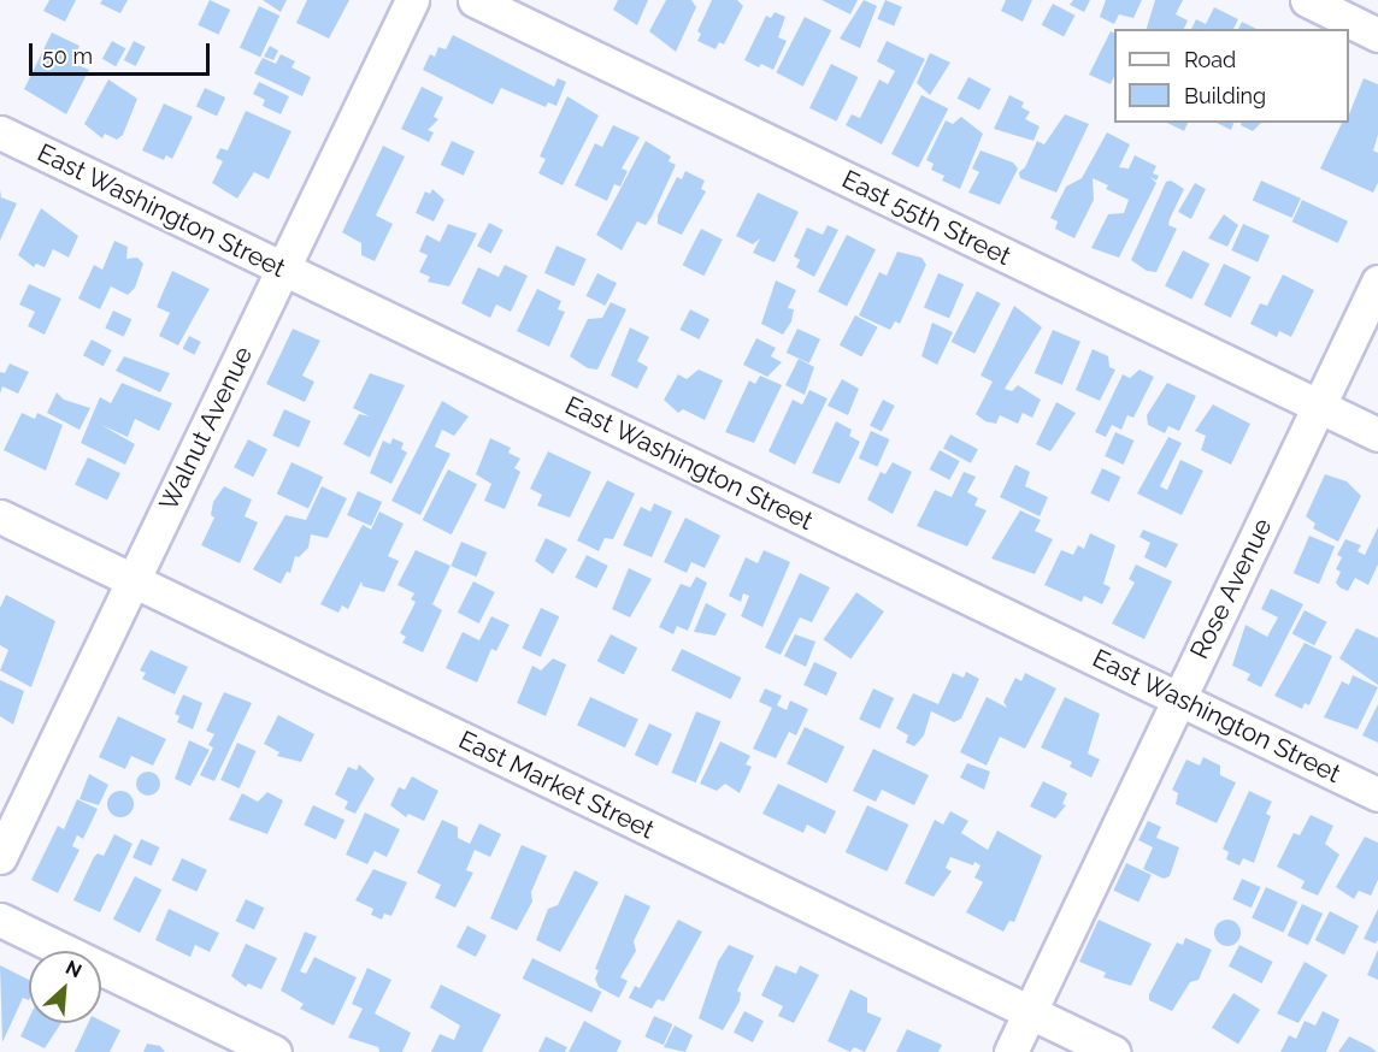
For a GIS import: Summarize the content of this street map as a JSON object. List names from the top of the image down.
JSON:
{
  "streets": {
    "street": [
      "East Washington Street",
      "East 55th Street",
      "Walnut Avenue",
      "Rose Avenue",
      "East Market Street"
    ]
  },
  "crossings": [
    ["East Washington Street", "Walnut Avenue"],
    ["East Washington Street", "Rose Avenue"],
    ["East 55th Street", "Rose Avenue"],
    ["Walnut Avenue", "East Market Street"],
    ["Rose Avenue", "East Market Street"]
  ],
  "legend": ["Road", "Building"],
  "scale_bar": "50 m",
  "north": "top right"
}
